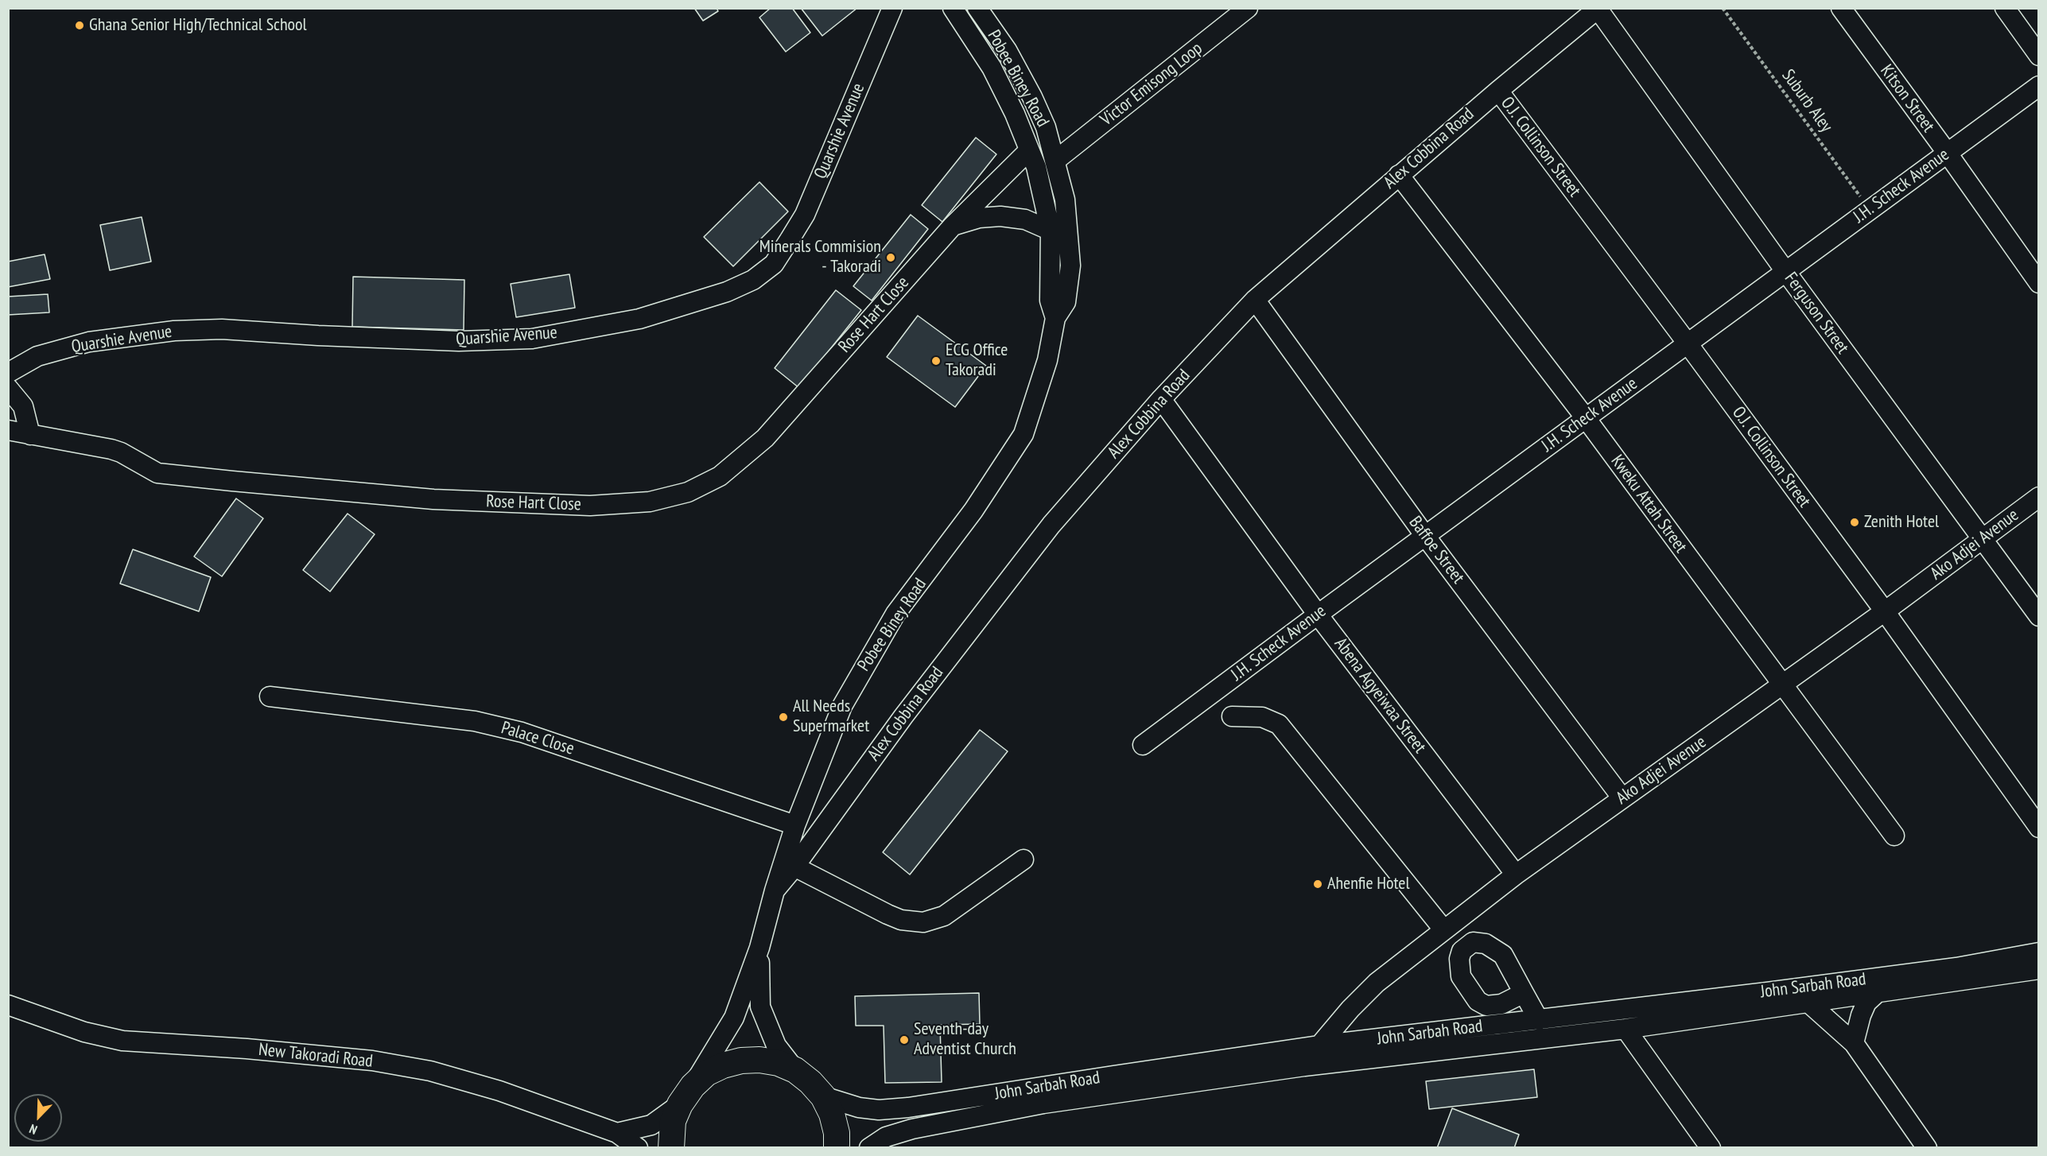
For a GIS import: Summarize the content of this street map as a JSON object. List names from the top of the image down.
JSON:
{
  "streets": {
    "street": [
      "Pobee Biney Road",
      "Victor Emisong Loop",
      "Kitson Street",
      "Quarshie Avenue",
      "O.J. Collinson Street",
      "Alex Cobbina Road",
      "J.H. Scheck Avenue",
      "Ferguson Street",
      "Rose Hart Close",
      "Kweku Attah Street",
      "Ako Adjei Avenue",
      "Baffoe Street",
      "Abena Agyeiwaa Street",
      "Palace Close",
      "John Sarbah Road",
      "New Takoradi Road"
    ],
    "path": ["Suburb Aley"]
  },
  "crossings": [
    ["Pobee Biney Road", "Victor Emisong Loop"],
    ["Pobee Biney Road", "Alex Cobbina Road"],
    ["Pobee Biney Road", "Rose Hart Close"],
    ["Pobee Biney Road", "Palace Close"],
    ["Kitson Street", "J.H. Scheck Avenue"],
    ["Suburb Aley", "J.H. Scheck Avenue"],
    ["O.J. Collinson Street", "Alex Cobbina Road"],
    ["O.J. Collinson Street", "J.H. Scheck Avenue"],
    ["O.J. Collinson Street", "Ako Adjei Avenue"],
    ["Alex Cobbina Road", "Ferguson Street"],
    ["Alex Cobbina Road", "Kweku Attah Street"],
    ["Alex Cobbina Road", "Baffoe Street"],
    ["Alex Cobbina Road", "Abena Agyeiwaa Street"],
    ["J.H. Scheck Avenue", "Ferguson Street"],
    ["J.H. Scheck Avenue", "Kweku Attah Street"],
    ["J.H. Scheck Avenue", "Baffoe Street"],
    ["J.H. Scheck Avenue", "Abena Agyeiwaa Street"],
    ["Ferguson Street", "Ako Adjei Avenue"],
    ["Kweku Attah Street", "Ako Adjei Avenue"],
    ["Ako Adjei Avenue", "Baffoe Street"],
    ["Ako Adjei Avenue", "Abena Agyeiwaa Street"],
    ["Ako Adjei Avenue", "John Sarbah Road"]
  ],
  "places": [
    "Ghana Senior High/Technical School",
    "Minerals Commision - Takoradi",
    "ECG Office Takoradi",
    "Zenith Hotel",
    "All Needs Supermarket",
    "Ahenfie Hotel",
    "Seventh-day Adventist Church"
  ],
  "north": "bottom left"
}
